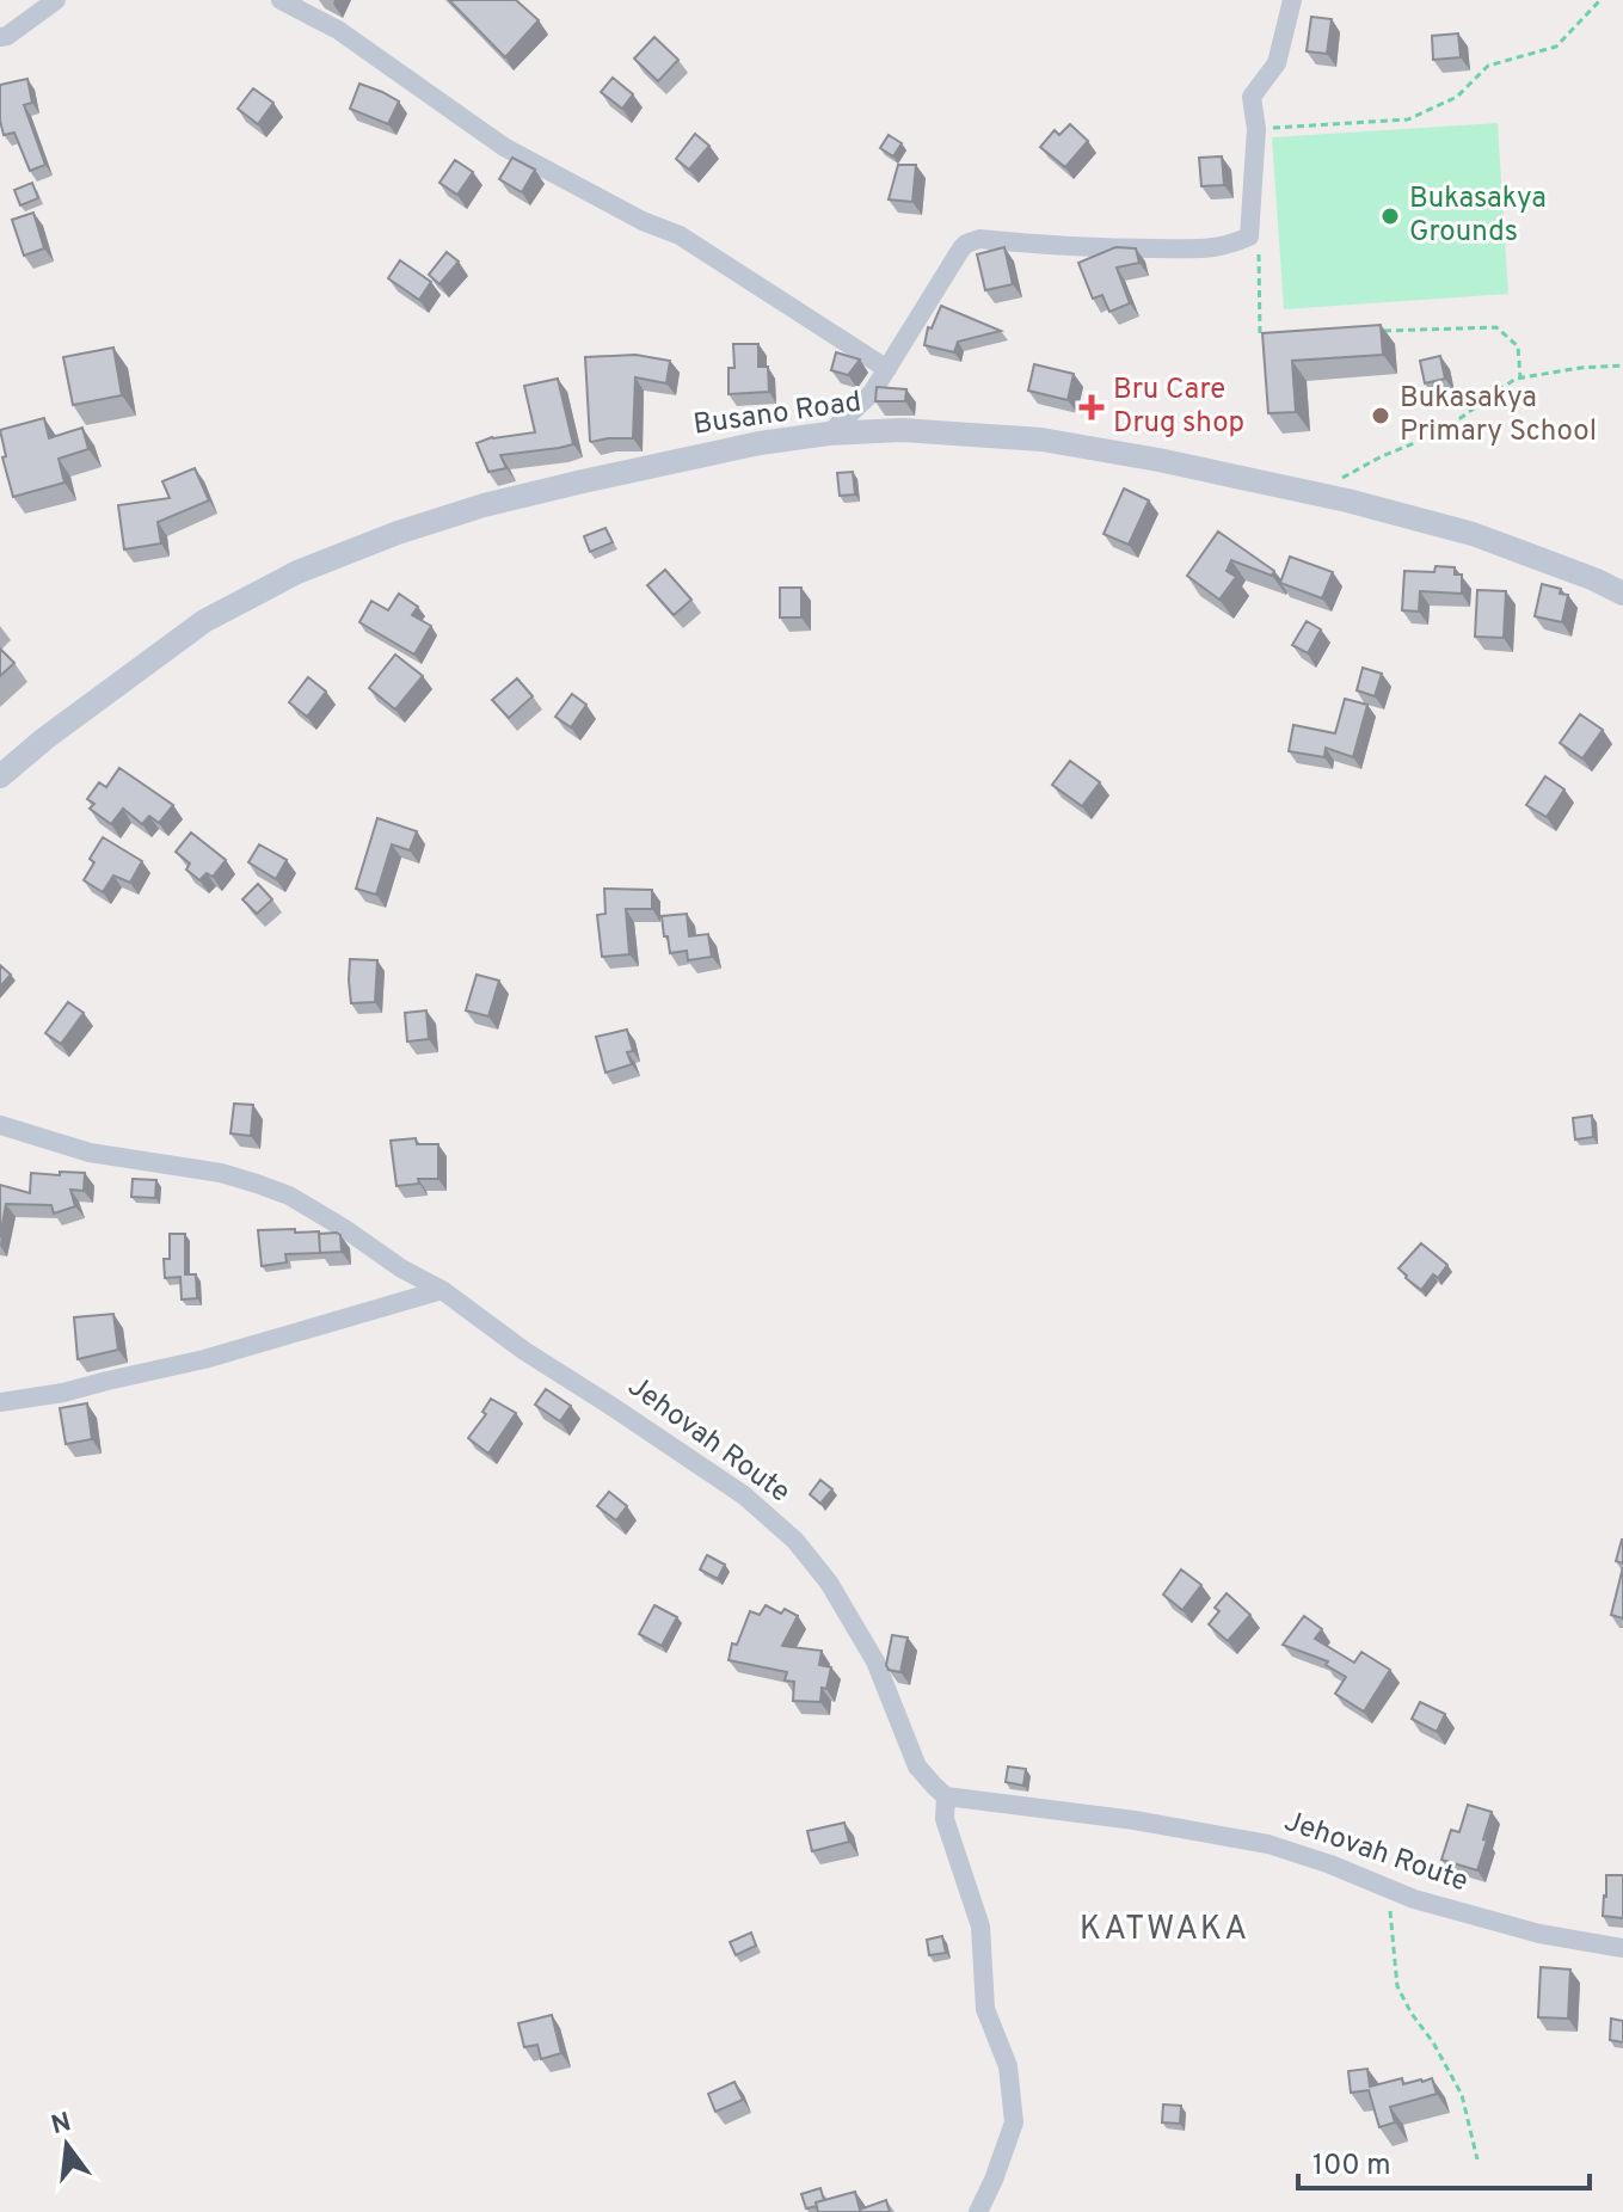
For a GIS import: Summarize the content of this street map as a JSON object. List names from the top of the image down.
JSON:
{
  "streets": {
    "street": ["Busano Road", "Jehovah Route"]
  },
  "districts": ["KATWAKA"],
  "places": {
    "other": ["Bukasakya Grounds", "Bukasakya Primary School"],
    "health": ["Bru Care Drug shop"]
  },
  "scale_bar": "100 m",
  "north": "top"
}
